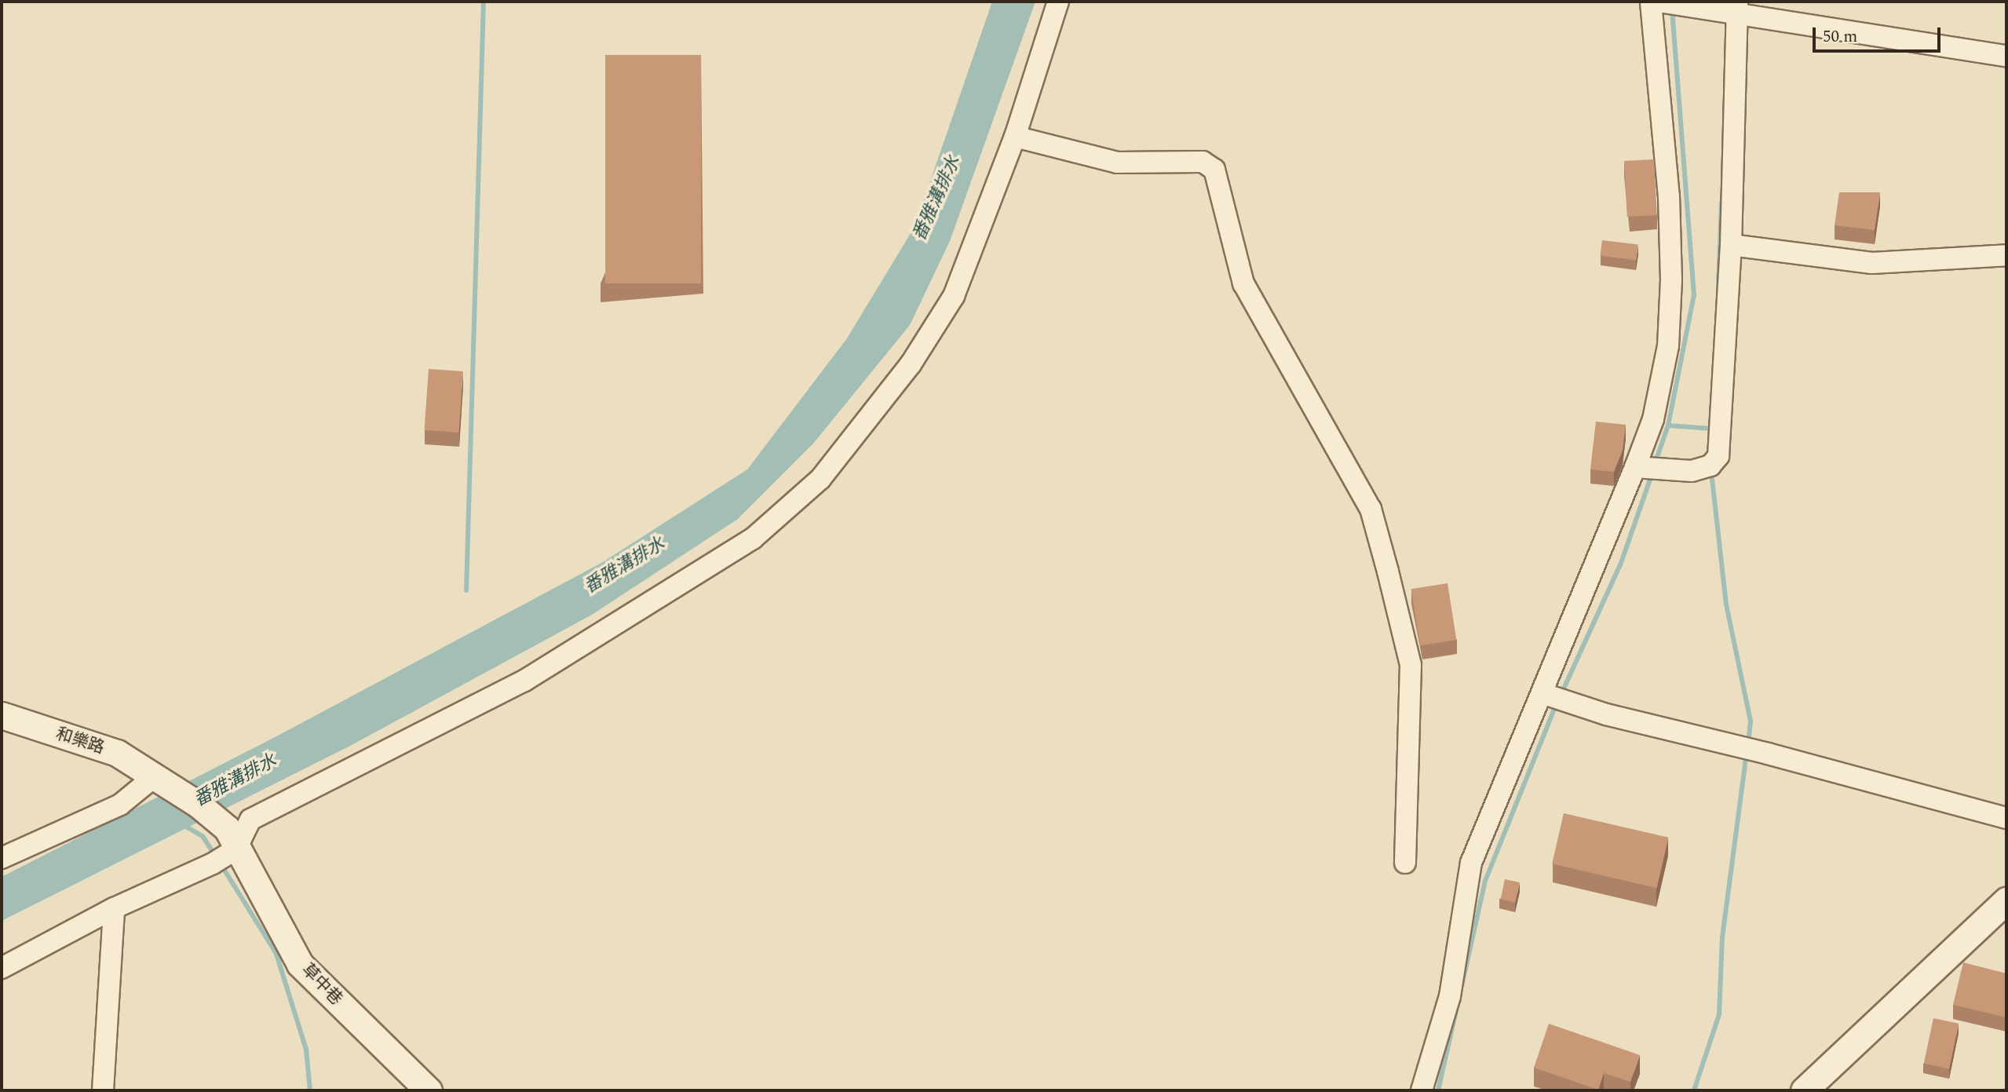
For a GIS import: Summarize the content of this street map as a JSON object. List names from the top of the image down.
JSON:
{
  "streets": {
    "street": ["和樂路", "草中巷"]
  },
  "crossings": [
    ["和樂路", "草中巷"]
  ],
  "water": ["番雅溝排水"],
  "scale_bar": "50 m"
}
